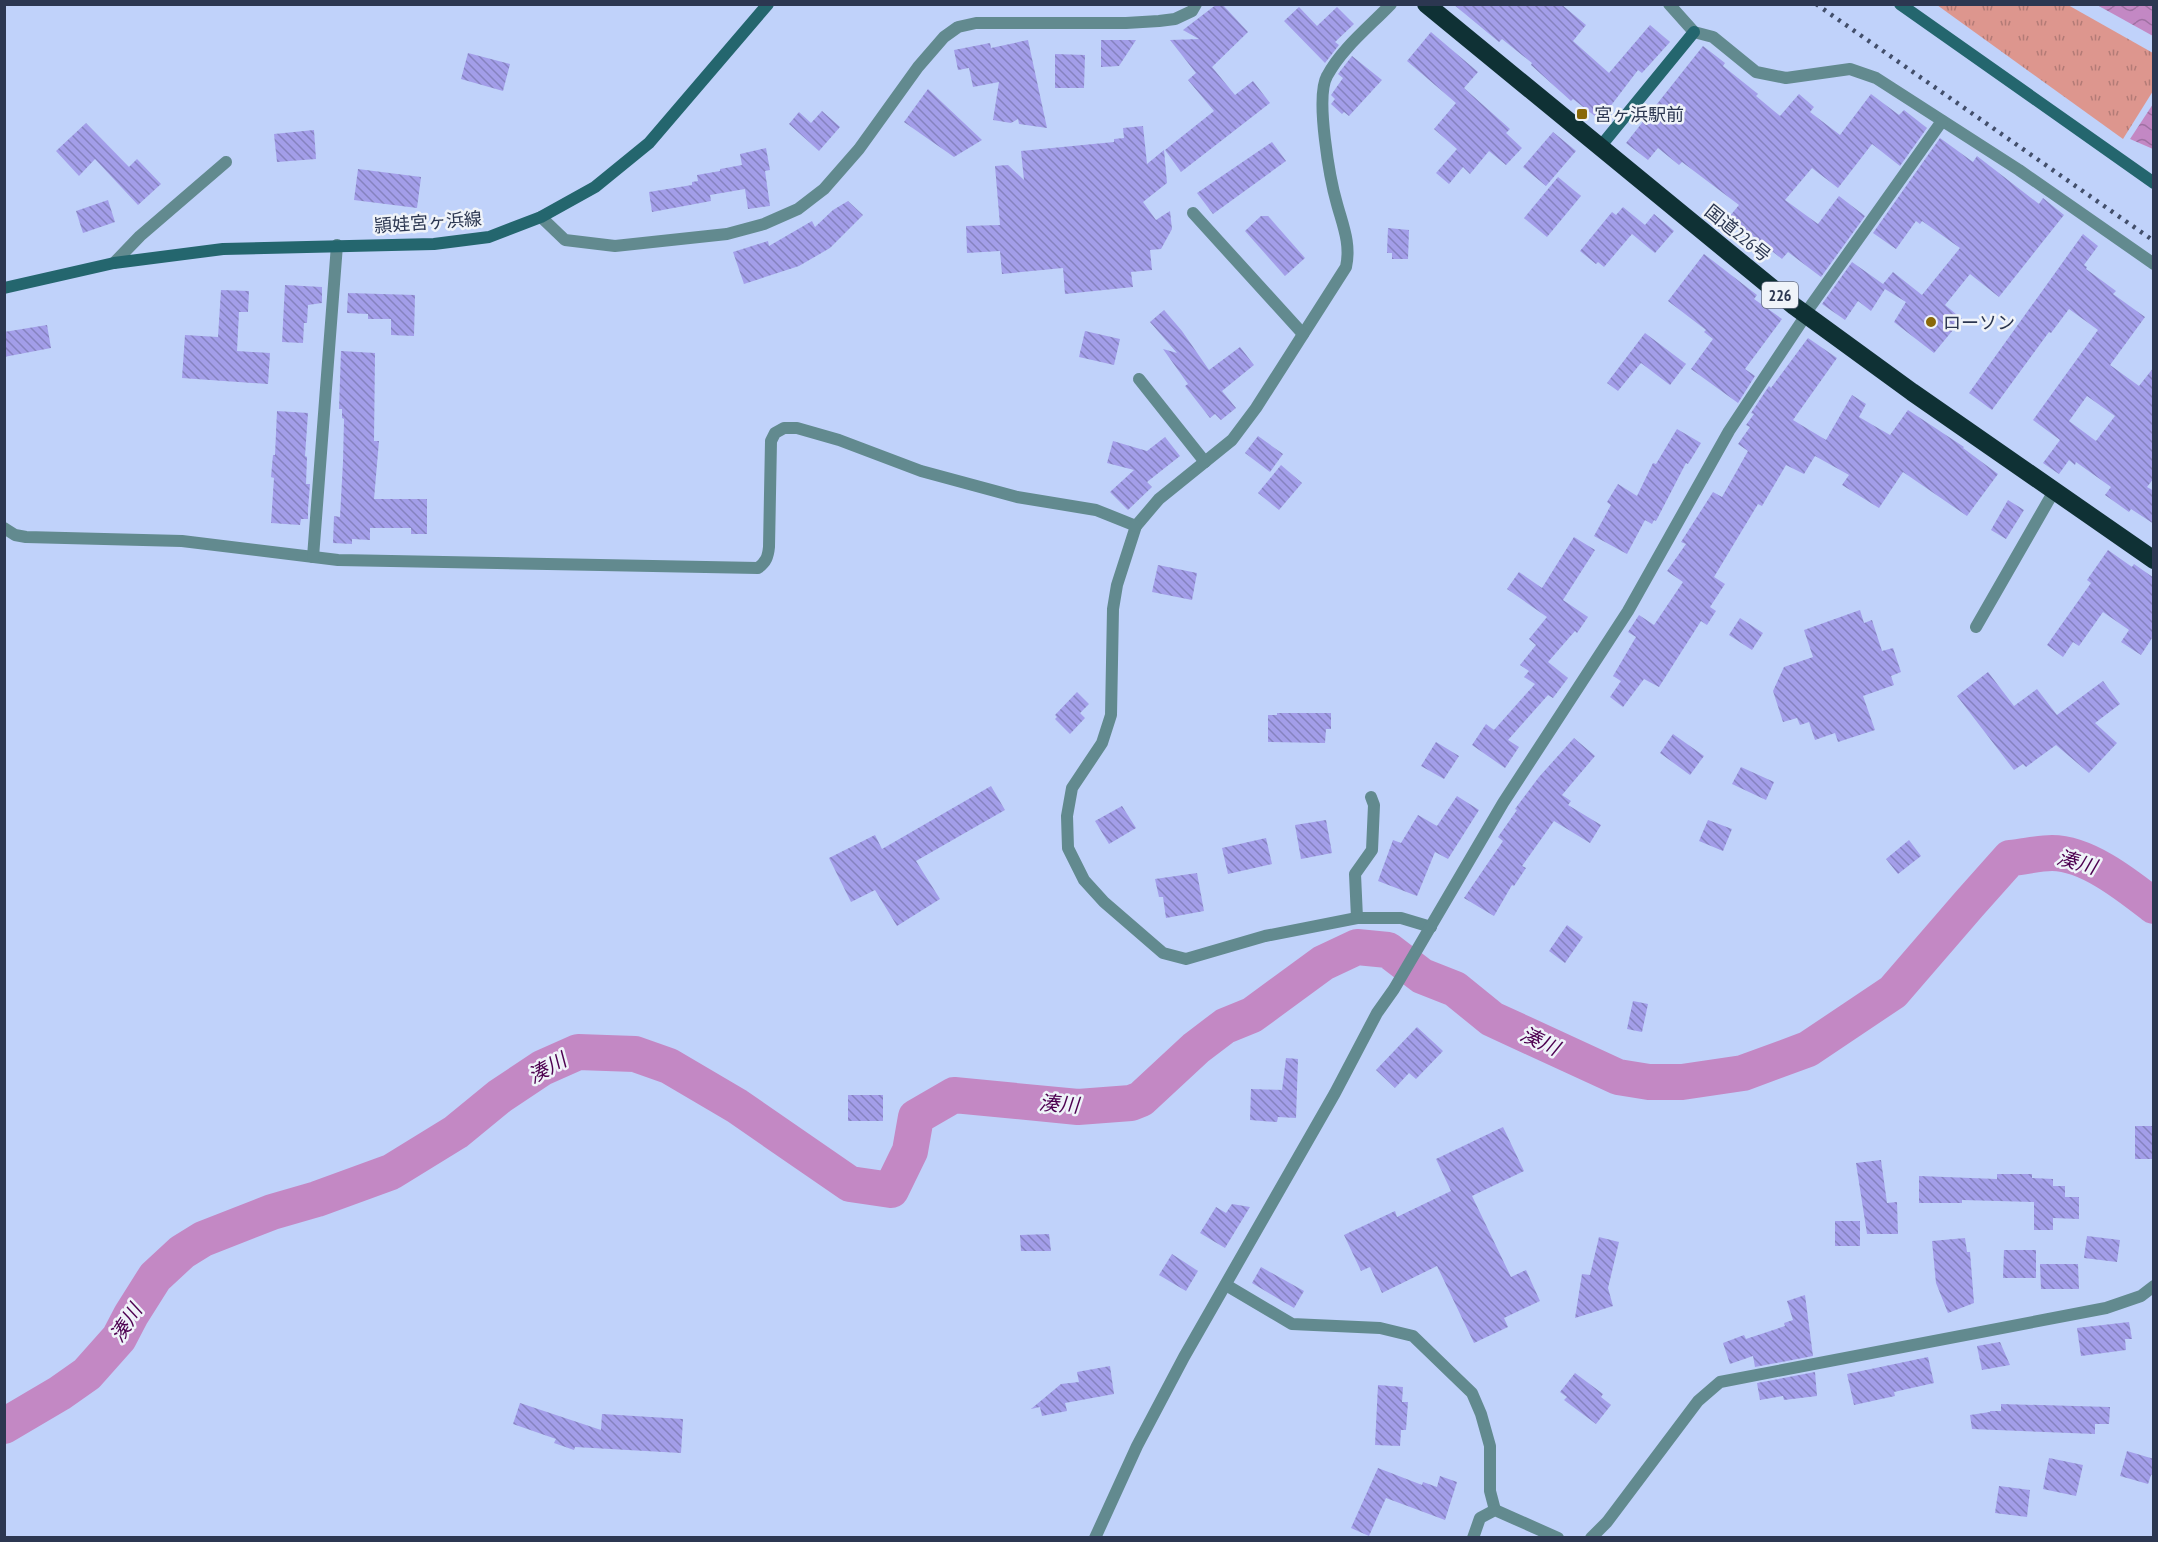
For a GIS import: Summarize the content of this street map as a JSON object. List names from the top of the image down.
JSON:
{
  "streets": {
    "highway": ["国道226号", "226"],
    "main road": ["頴娃宮ヶ浜線"]
  },
  "water": ["湊川"],
  "places": {
    "transit": ["宮ヶ浜駅前"],
    "other": ["ローソン"]
  }
}
